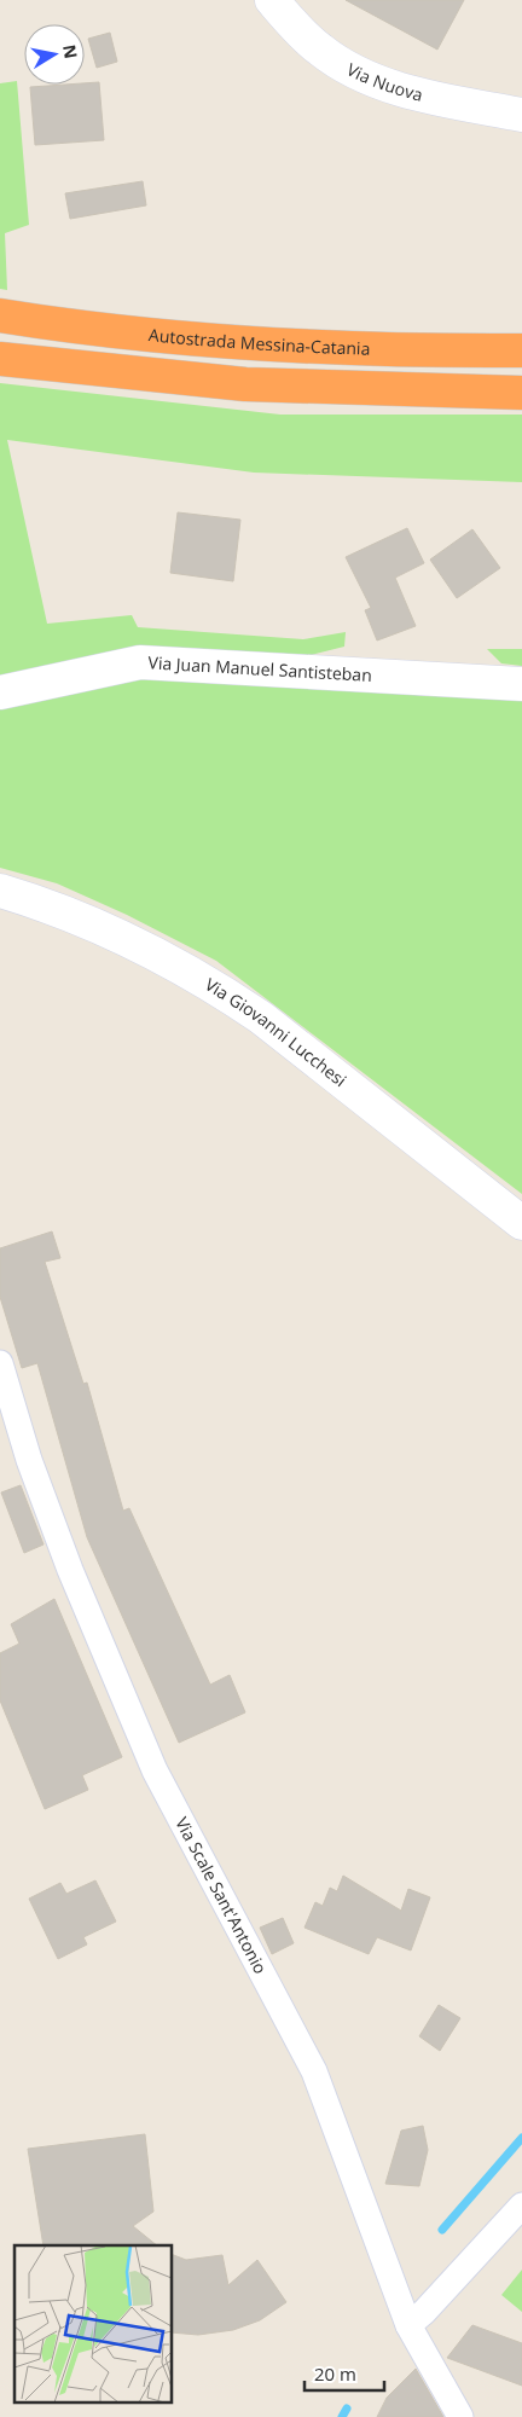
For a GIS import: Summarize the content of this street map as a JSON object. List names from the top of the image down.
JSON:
{
  "streets": {
    "highway": ["Autostrada Messina-Catania"],
    "street": [
      "Via Nuova",
      "Via Juan Manuel Santisteban",
      "Via Giovanni Lucchesi",
      "Via Scale Sant'Antonio"
    ]
  },
  "scale_bar": "20 m",
  "north": "right"
}
